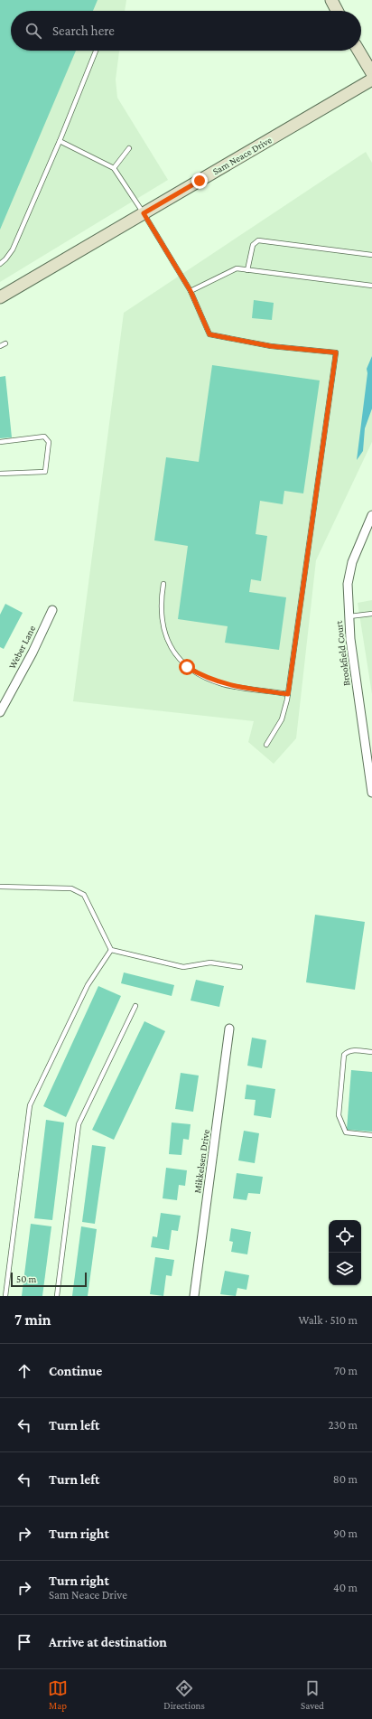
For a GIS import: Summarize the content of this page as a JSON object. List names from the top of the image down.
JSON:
{
  "streets": {
    "street": [
      "Sam Neace Drive",
      "Weber Lane",
      "Brookfield Court",
      "Mikkelsen Drive"
    ]
  },
  "scale_bar": "50 m",
  "page": {
    "search": "Search here",
    "scale": "50 m",
    "heading": ["7 min", "Walk · 510 m"],
    "list": [
      ["Continue", "70 m"],
      ["Turn left", "230 m"],
      ["Turn left", "80 m"],
      ["Turn right", "90 m"],
      ["Turn right", "Sam Neace Drive", "40 m"],
      "Arrive at destination"
    ],
    "nav": ["Map", "Directions", "Saved"]
  }
}
